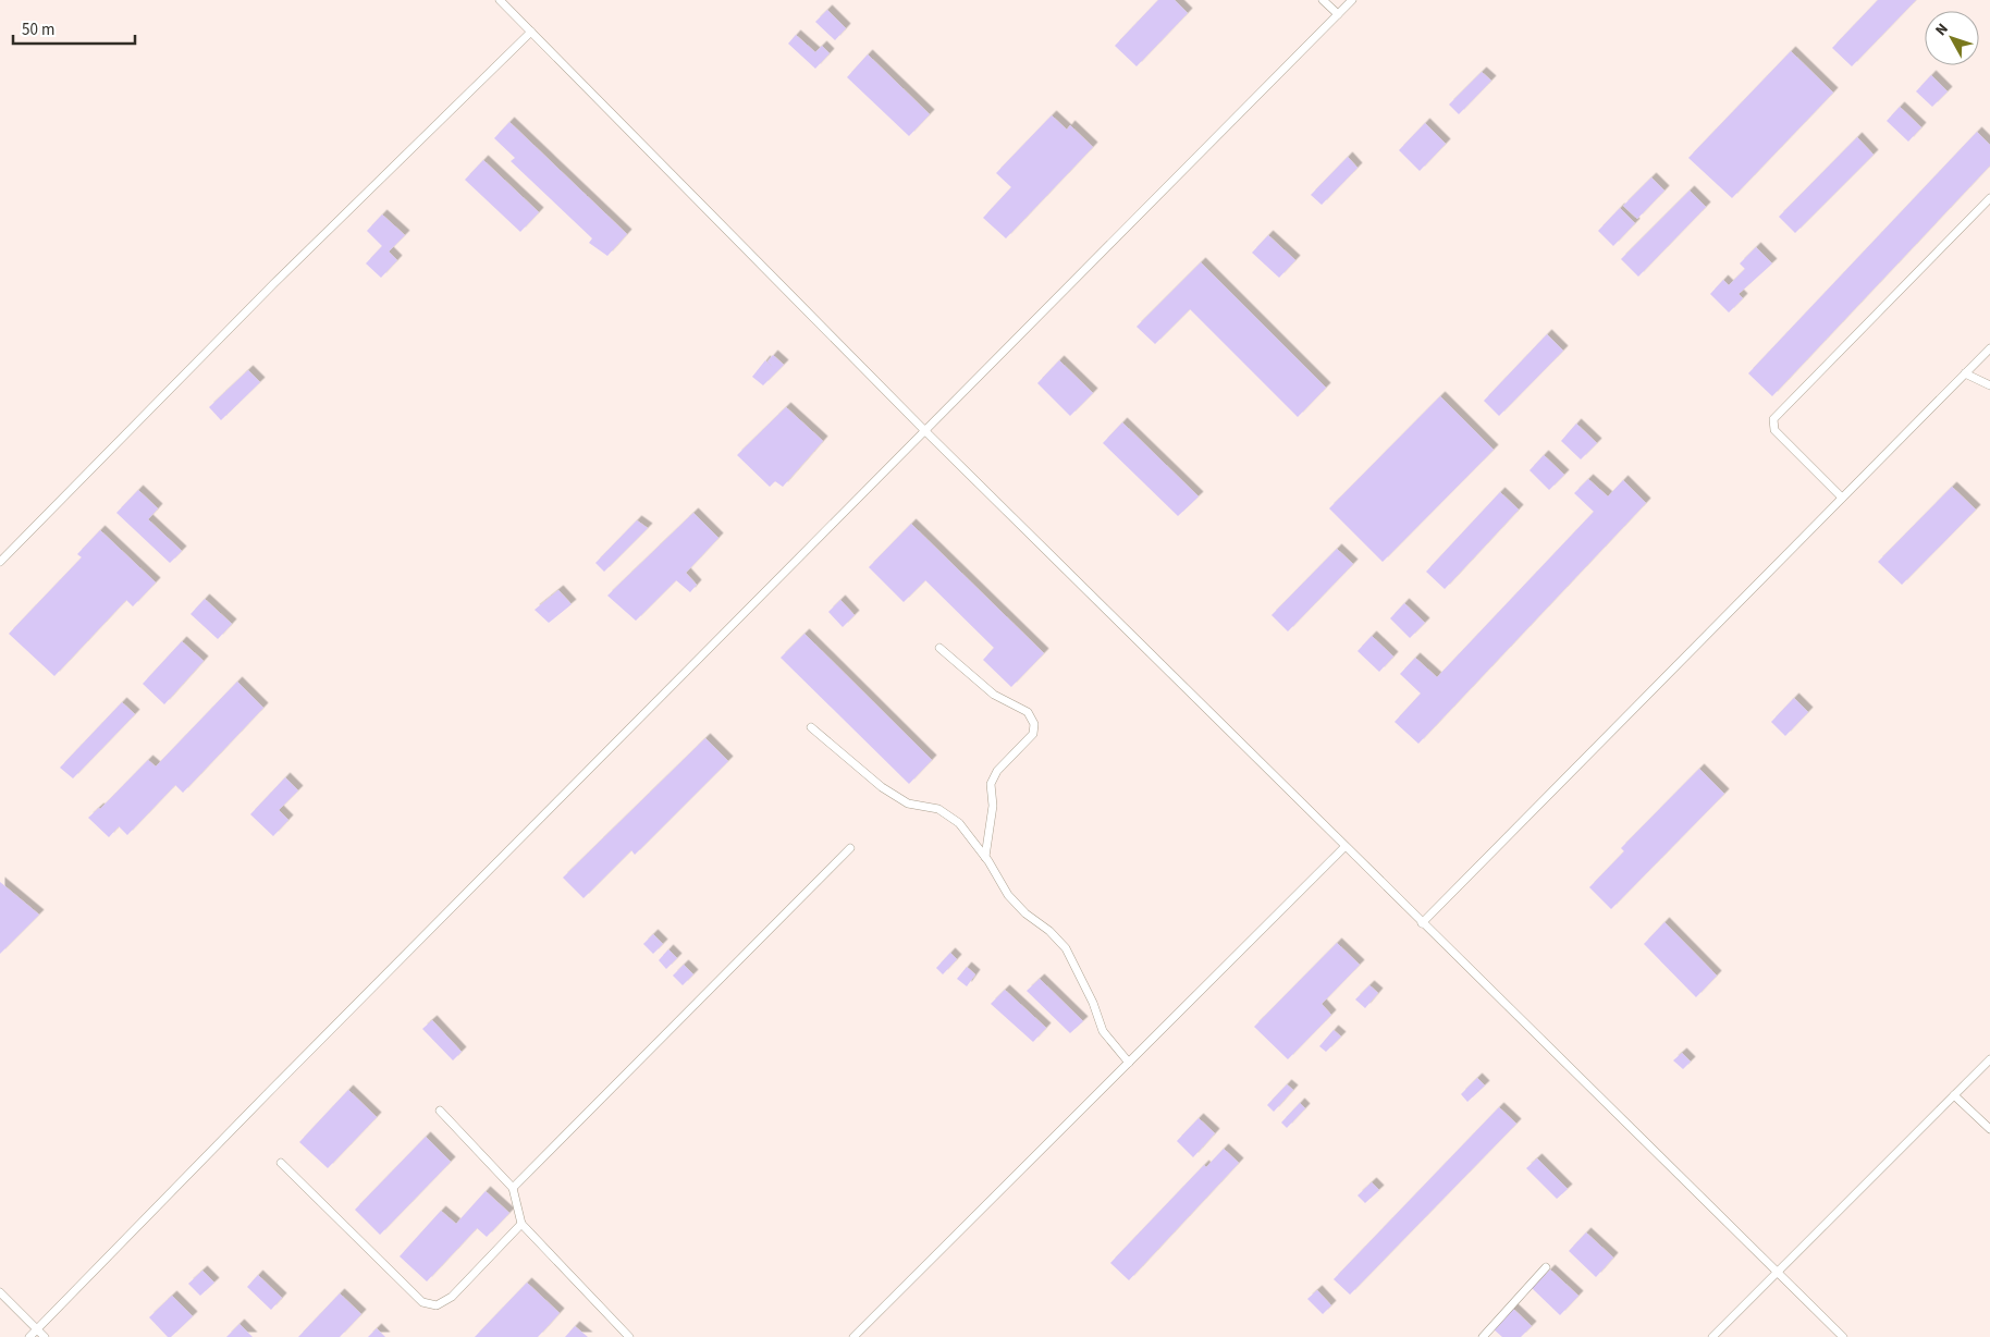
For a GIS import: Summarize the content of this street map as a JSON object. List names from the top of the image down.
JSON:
{
  "scale_bar": "50 m",
  "north": "top left"
}
